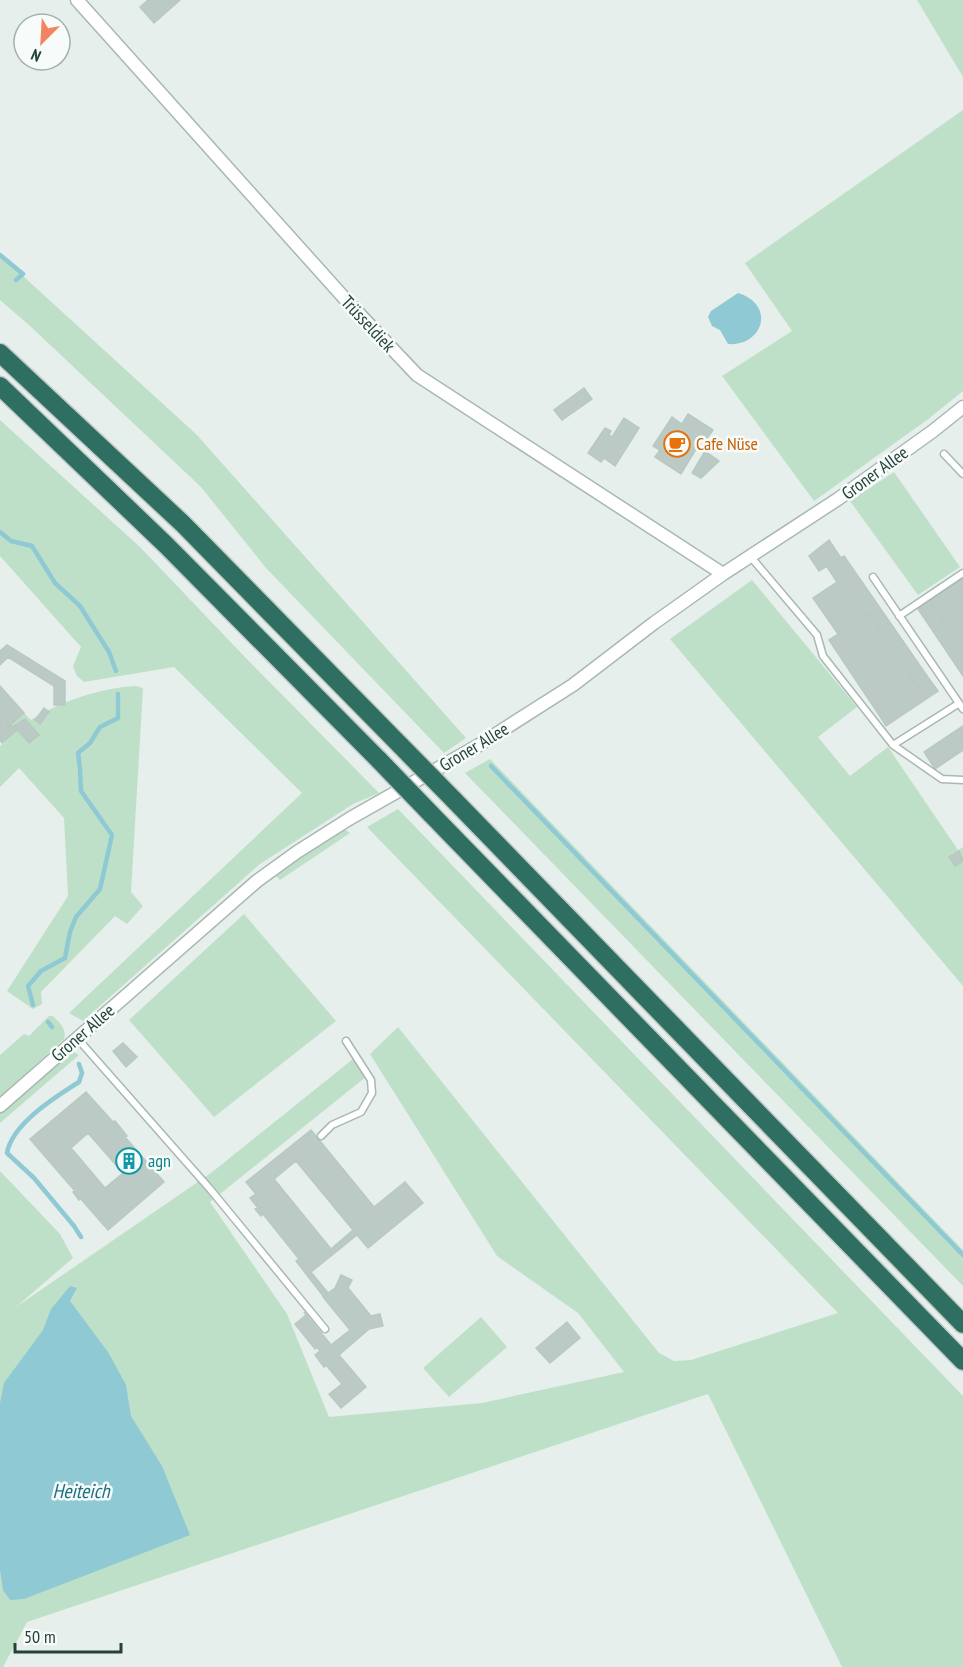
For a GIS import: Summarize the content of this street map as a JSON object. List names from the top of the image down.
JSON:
{
  "streets": {
    "street": ["Trüsseldiek", "Groner Allee"]
  },
  "crossings": [
    ["Trüsseldiek", "Groner Allee"]
  ],
  "water": ["Heiteich"],
  "places": {
    "cafe": ["Cafe Nüse"],
    "building": ["agn"]
  },
  "scale_bar": "50 m",
  "north": "bottom left"
}
